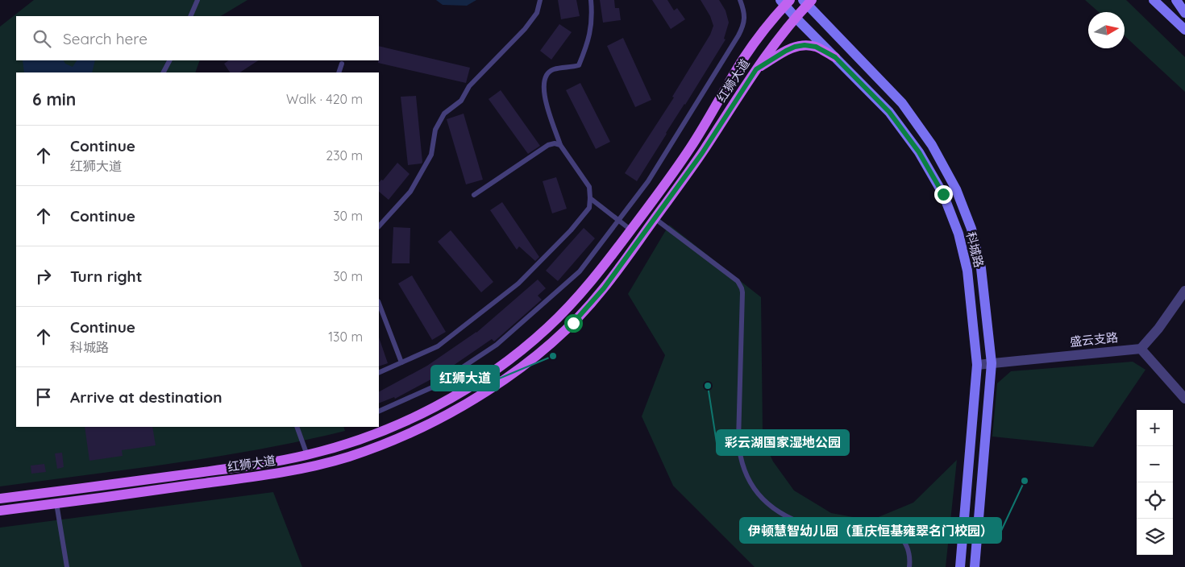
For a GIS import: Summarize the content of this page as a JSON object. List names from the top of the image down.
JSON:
{
  "streets": {
    "main road": ["红狮大道", "科城路"],
    "street": ["盛云支路"]
  },
  "crossings": [
    ["红狮大道", "科城路"],
    ["科城路", "盛云支路"]
  ],
  "places": ["红狮大道", "彩云湖国家湿地公园", "伊顿慧智幼儿园（重庆恒基雍翠名门校园）"],
  "north": "right",
  "page": {
    "search": "Search here",
    "heading": ["6 min", "Walk · 420 m"],
    "list": [
      ["Continue", "红狮大道", "230 m"],
      ["Continue", "30 m"],
      ["Turn right", "30 m"],
      ["Continue", "科城路", "130 m"],
      "Arrive at destination"
    ],
    "map_buttons": ["+", "−"]
  }
}
